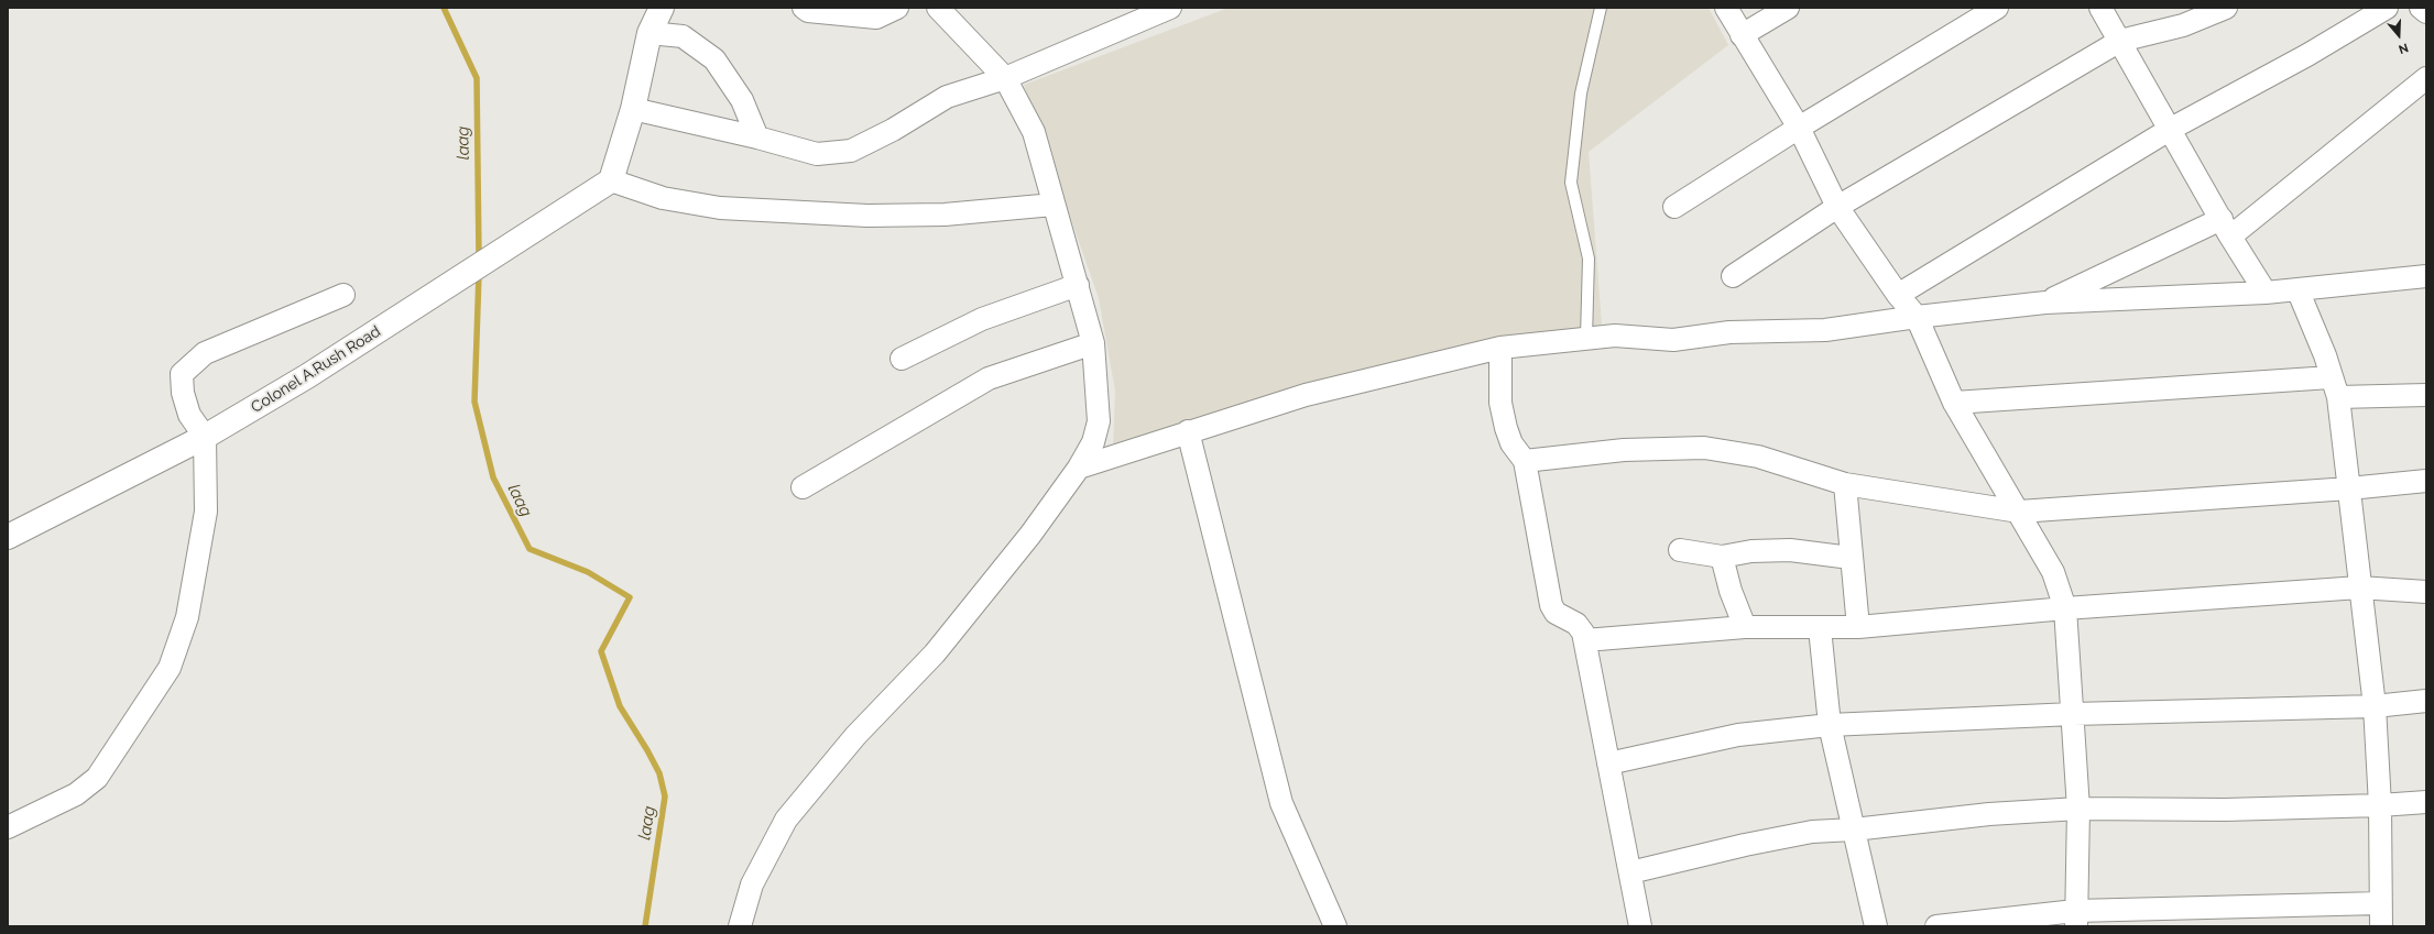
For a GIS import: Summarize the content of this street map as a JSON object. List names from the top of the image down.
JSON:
{
  "streets": {
    "street": ["Colonel A.Rush Road"]
  },
  "water": ["laag"],
  "north": "bottom"
}
